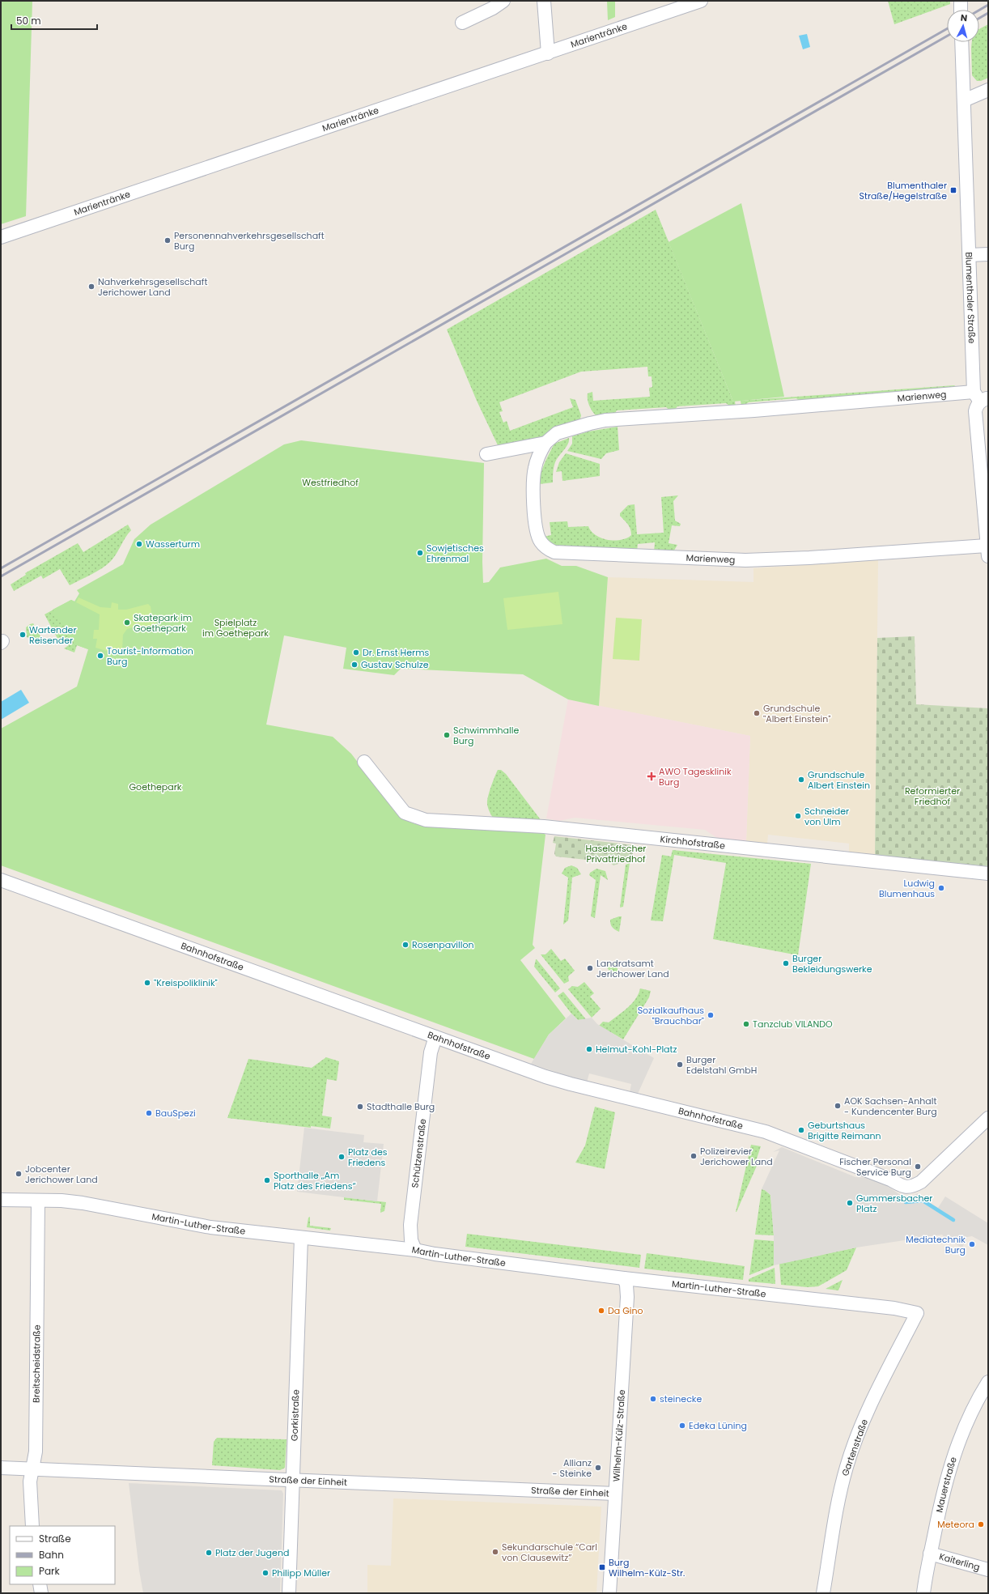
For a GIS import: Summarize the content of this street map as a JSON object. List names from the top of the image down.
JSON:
{
  "streets": {
    "street": [
      "Marientränke",
      "Blumenthaler Straße",
      "Marienweg",
      "Kirchhofstraße",
      "Bahnhofstraße",
      "Schützenstraße",
      "Martin-Luther-Straße",
      "Breitscheidstraße",
      "Gorkistraße",
      "Wilhelm-Külz-Straße",
      "Gartenstraße",
      "Straße der Einheit",
      "Mauerstraße",
      "Kaiterling"
    ]
  },
  "crossings": [
    ["Blumenthaler Straße", "Marienweg"],
    ["Bahnhofstraße", "Schützenstraße"],
    ["Schützenstraße", "Martin-Luther-Straße"],
    ["Martin-Luther-Straße", "Breitscheidstraße"],
    ["Martin-Luther-Straße", "Gorkistraße"],
    ["Martin-Luther-Straße", "Wilhelm-Külz-Straße"],
    ["Martin-Luther-Straße", "Gartenstraße"],
    ["Breitscheidstraße", "Straße der Einheit"],
    ["Gorkistraße", "Straße der Einheit"],
    ["Wilhelm-Külz-Straße", "Straße der Einheit"],
    ["Mauerstraße", "Kaiterling"]
  ],
  "parks": [
    "Westfriedhof",
    "Spielplatz im Goethepark",
    "Goethepark",
    "Reformierter Friedhof",
    "Haseloffscher Privatfriedhof"
  ],
  "places": {
    "transit": ["Blumenthaler Straße/Hegelstraße", "Burg Wilhelm-Külz-Str."],
    "other": [
      "Personennahverkehrsgesellschaft Burg",
      "Nahverkehrsgesellschaft Jerichower Land",
      "Wasserturm",
      "Sowjetisches Ehrenmal",
      "Skatepark im Goethepark",
      "Wartender Reisender",
      "Dr. Ernst Herms",
      "Tourist-Information Burg",
      "Gustav Schulze",
      "Grundschule \"Albert Einstein\"",
      "Schwimmhalle Burg",
      "Grundschule Albert Einstein",
      "Schneider von Ulm",
      "Ludwig Blumenhaus",
      "Rosenpavillon",
      "Burger Bekleidungswerke",
      "Landratsamt Jerichower Land",
      "\"Kreispoliklinik\"",
      "Sozialkaufhaus \"Brauchbar\"",
      "Tanzclub VILANDO",
      "Helmut-Kohl-Platz",
      "Burger Edelstahl GmbH",
      "AOK Sachsen-Anhalt - Kundencenter Burg",
      "Stadthalle Burg",
      "BauSpezi",
      "Geburtshaus Brigitte Reimann",
      "Polizeirevier Jerichower Land",
      "Platz des Friedens",
      "Fischer Personal Service Burg",
      "Jobcenter Jerichower Land",
      "Sporthalle „Am Platz des Friedens“",
      "Gummersbacher Platz",
      "Mediatechnik Burg",
      "Da Gino",
      "steinecke",
      "Edeka Lüning",
      "Allianz - Steinke",
      "Meteora",
      "Sekundarschule “Carl von Clausewitz”",
      "Platz der Jugend",
      "Philipp Müller"
    ],
    "health": ["AWO Tagesklinik Burg"]
  },
  "legend": ["Straße", "Bahn", "Park"],
  "scale_bar": "50 m",
  "north": "top"
}
